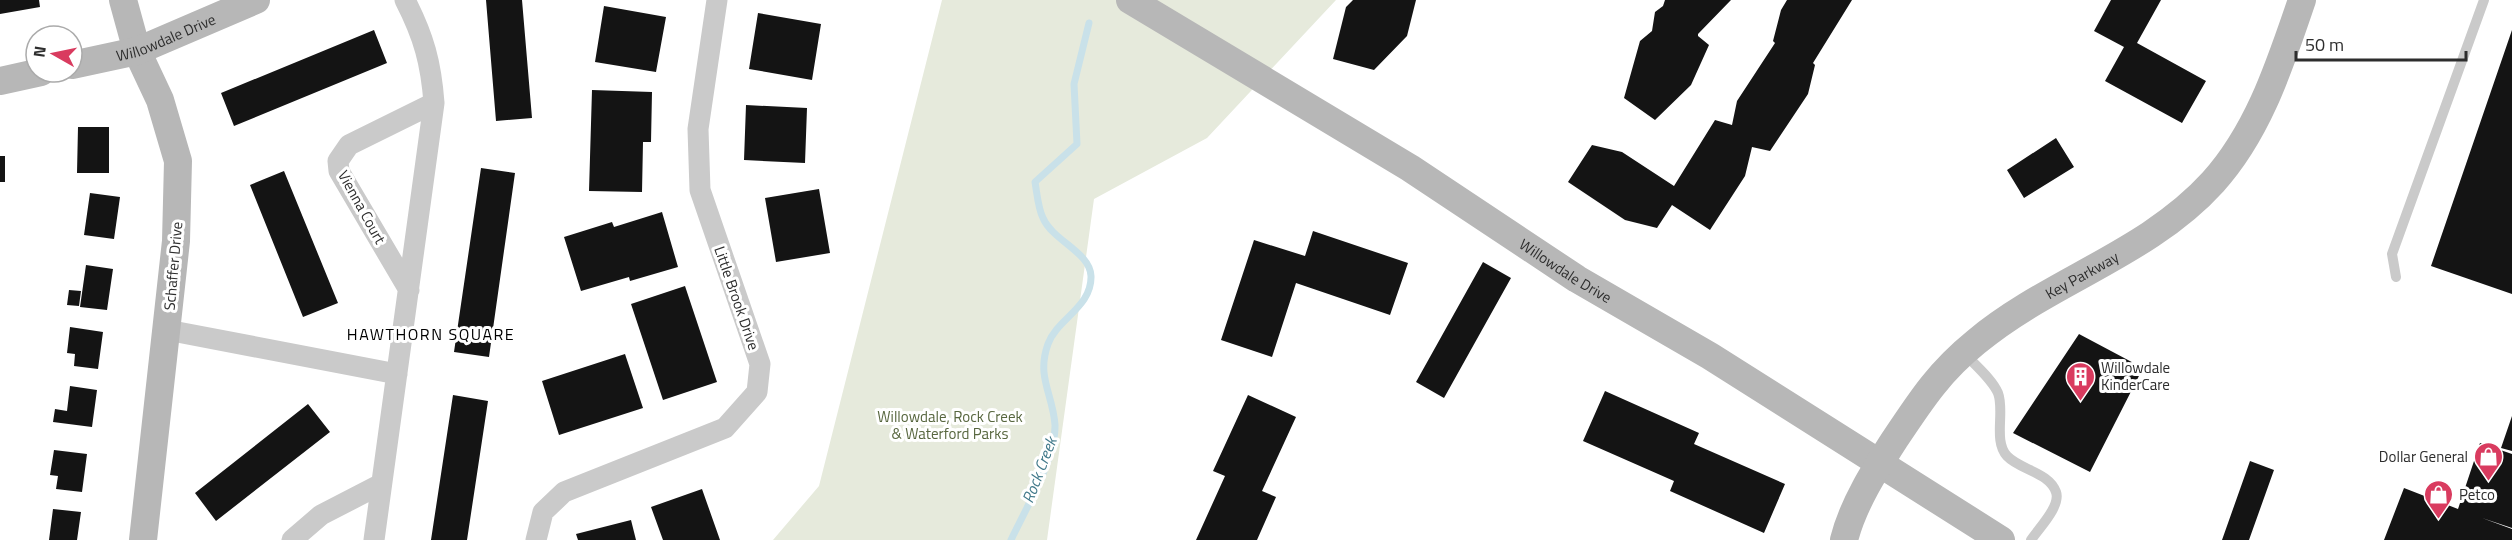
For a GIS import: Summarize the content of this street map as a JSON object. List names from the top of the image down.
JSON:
{
  "streets": {
    "street": [
      "Willowdale Drive",
      "Vienna Court",
      "Schaffer Drive",
      "Key Parkway",
      "Little Brook Drive"
    ]
  },
  "crossings": [
    ["Willowdale Drive", "Schaffer Drive"],
    ["Willowdale Drive", "Key Parkway"]
  ],
  "districts": ["HAWTHORN SQUARE"],
  "water": ["Rock Creek"],
  "parks": ["Willowdale, Rock Creek & Waterford Parks"],
  "places": {
    "building": ["Willowdale KinderCare"],
    "shop": ["Dollar General", "Petco"]
  },
  "scale_bar": "50 m",
  "north": "left"
}
